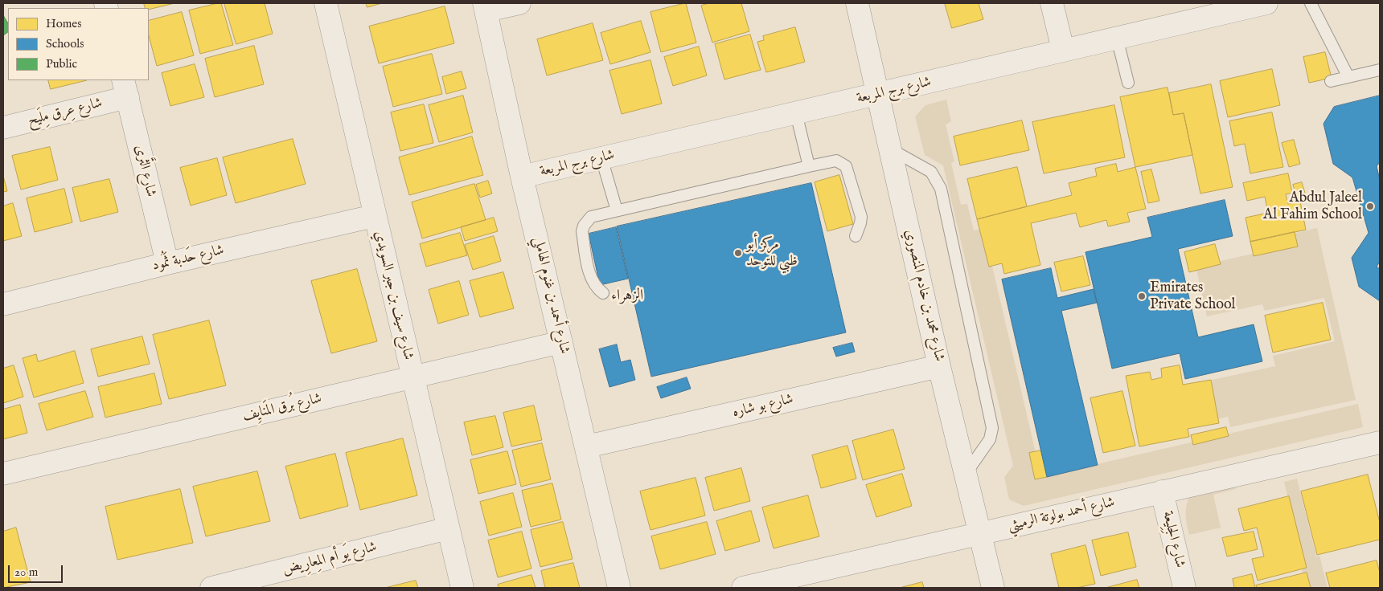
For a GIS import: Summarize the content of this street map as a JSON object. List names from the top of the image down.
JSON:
{
  "streets": {
    "street": [
      "شارع برج المربعة",
      "شارع عِرق مِلَيح",
      "شارع الثَّرى",
      "شارع حَدبة ثَمُود",
      "شارع سيف بن جبر السويدي",
      "شارع أحمد بن غنوم الهاملي",
      "شارع محمد بن خادم المنصوري",
      "شارع بو شاره",
      "شارع بُرق المَنايِف",
      "شارع أحمد بولوتة الرميثي",
      "شارع الجِلِيعة",
      "شارع يَو أم المِعارِيض"
    ]
  },
  "crossings": [
    ["شارع برج المربعة", "شارع أحمد بن غنوم الهاملي"],
    ["شارع برج المربعة", "شارع محمد بن خادم المنصوري"],
    ["شارع عِرق مِلَيح", "شارع الثَّرى"],
    ["شارع الثَّرى", "شارع حَدبة ثَمُود"],
    ["شارع حَدبة ثَمُود", "شارع سيف بن جبر السويدي"],
    ["شارع سيف بن جبر السويدي", "شارع بُرق المَنايِف"],
    ["شارع سيف بن جبر السويدي", "شارع يَو أم المِعارِيض"],
    ["شارع أحمد بن غنوم الهاملي", "شارع بو شاره"],
    ["شارع أحمد بن غنوم الهاملي", "شارع بُرق المَنايِف"],
    ["شارع محمد بن خادم المنصوري", "شارع بو شاره"],
    ["شارع محمد بن خادم المنصوري", "شارع أحمد بولوتة الرميثي"],
    ["شارع أحمد بولوتة الرميثي", "شارع الجِلِيعة"]
  ],
  "districts": ["الزهراء"],
  "places": ["Abdul Jaleel Al Fahim School", "مركز أبو ظبي للتوحد", "Emirates Private School"],
  "legend": ["Homes", "Schools", "Public"],
  "scale_bar": "20 m"
}
